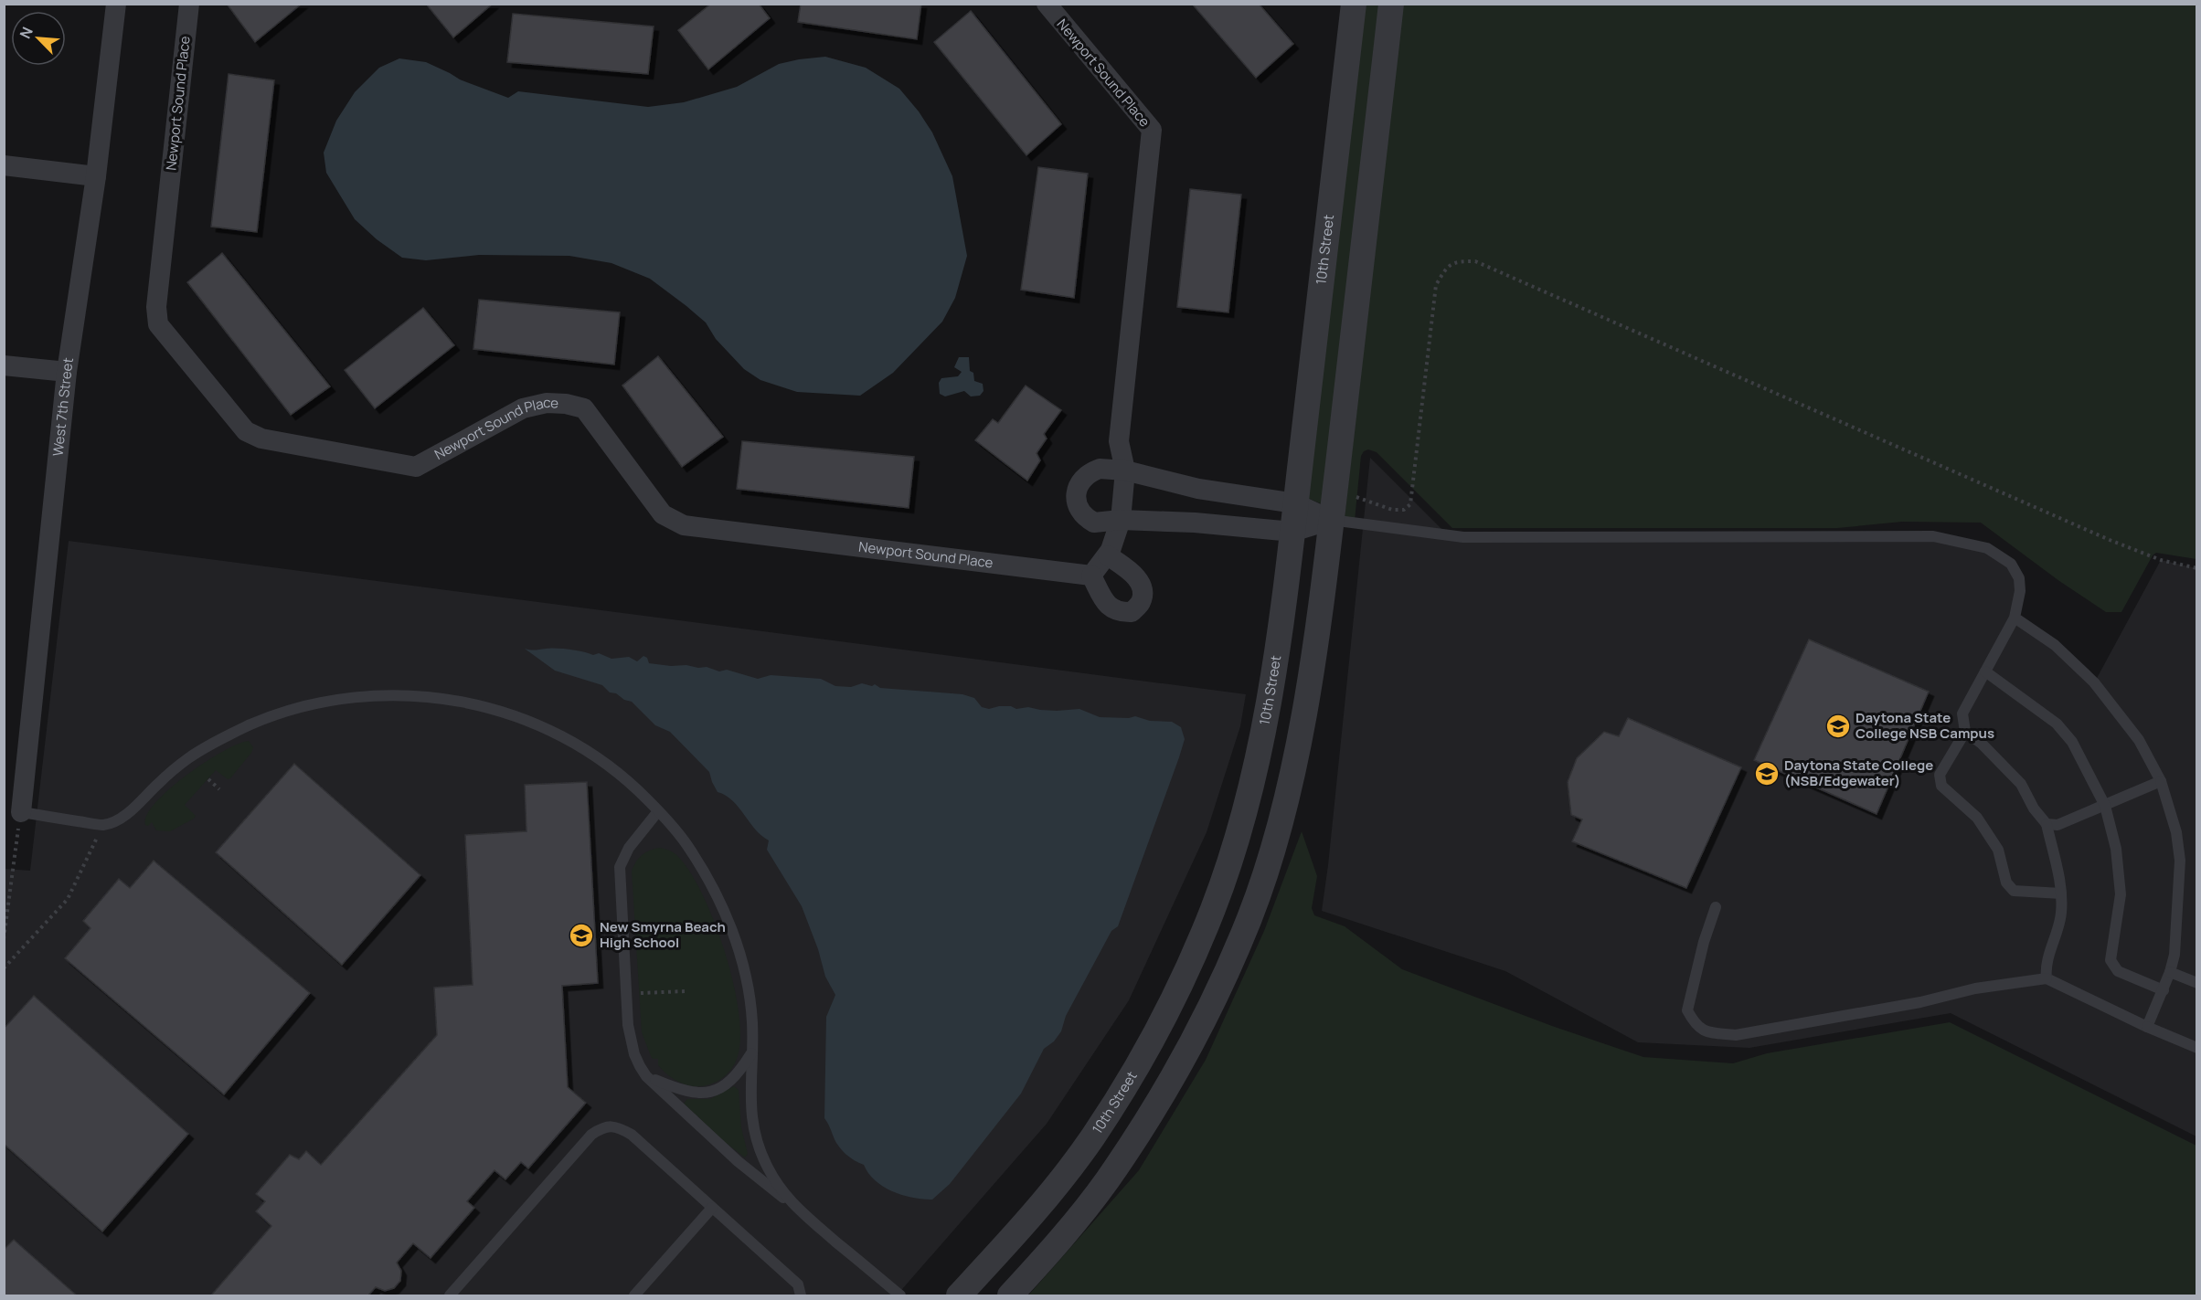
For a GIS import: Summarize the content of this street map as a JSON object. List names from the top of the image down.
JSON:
{
  "streets": {
    "street": ["Newport Sound Place", "10th Street", "West 7th Street"]
  },
  "places": {
    "school or university": ["Daytona State College NSB Campus", "Daytona State College (NSB/Edgewater)", "New Smyrna Beach High School"]
  },
  "north": "top left"
}
